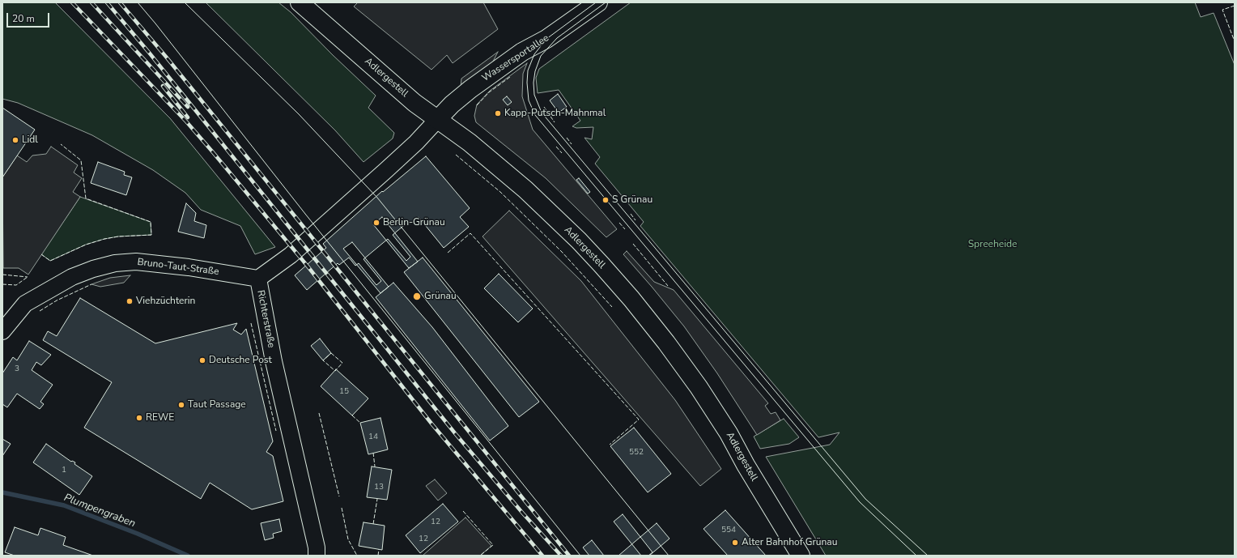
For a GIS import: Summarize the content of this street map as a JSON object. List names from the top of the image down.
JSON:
{
  "streets": {
    "main road": ["Wassersportallee", "Adlergestell"],
    "street": ["Bruno-Taut-Straße", "Richterstraße"]
  },
  "crossings": [
    ["Wassersportallee", "Adlergestell"],
    ["Wassersportallee", "Richterstraße"],
    ["Adlergestell", "Richterstraße"],
    ["Bruno-Taut-Straße", "Richterstraße"]
  ],
  "water": ["Plumpengraben"],
  "parks": ["Spreeheide"],
  "places": [
    "Kapp-Putsch-Mahnmal",
    "Lidl",
    "S Grünau",
    "Berlin-Grünau",
    "Grünau",
    "Viehzüchterin",
    "Deutsche Post",
    "Taut Passage",
    "REWE",
    "Alter Bahnhof Grünau"
  ],
  "house_numbers": [
    "3",
    "15",
    "14",
    "552",
    "1",
    "13",
    "12",
    "554",
    "12"
  ],
  "scale_bar": "20 m"
}
